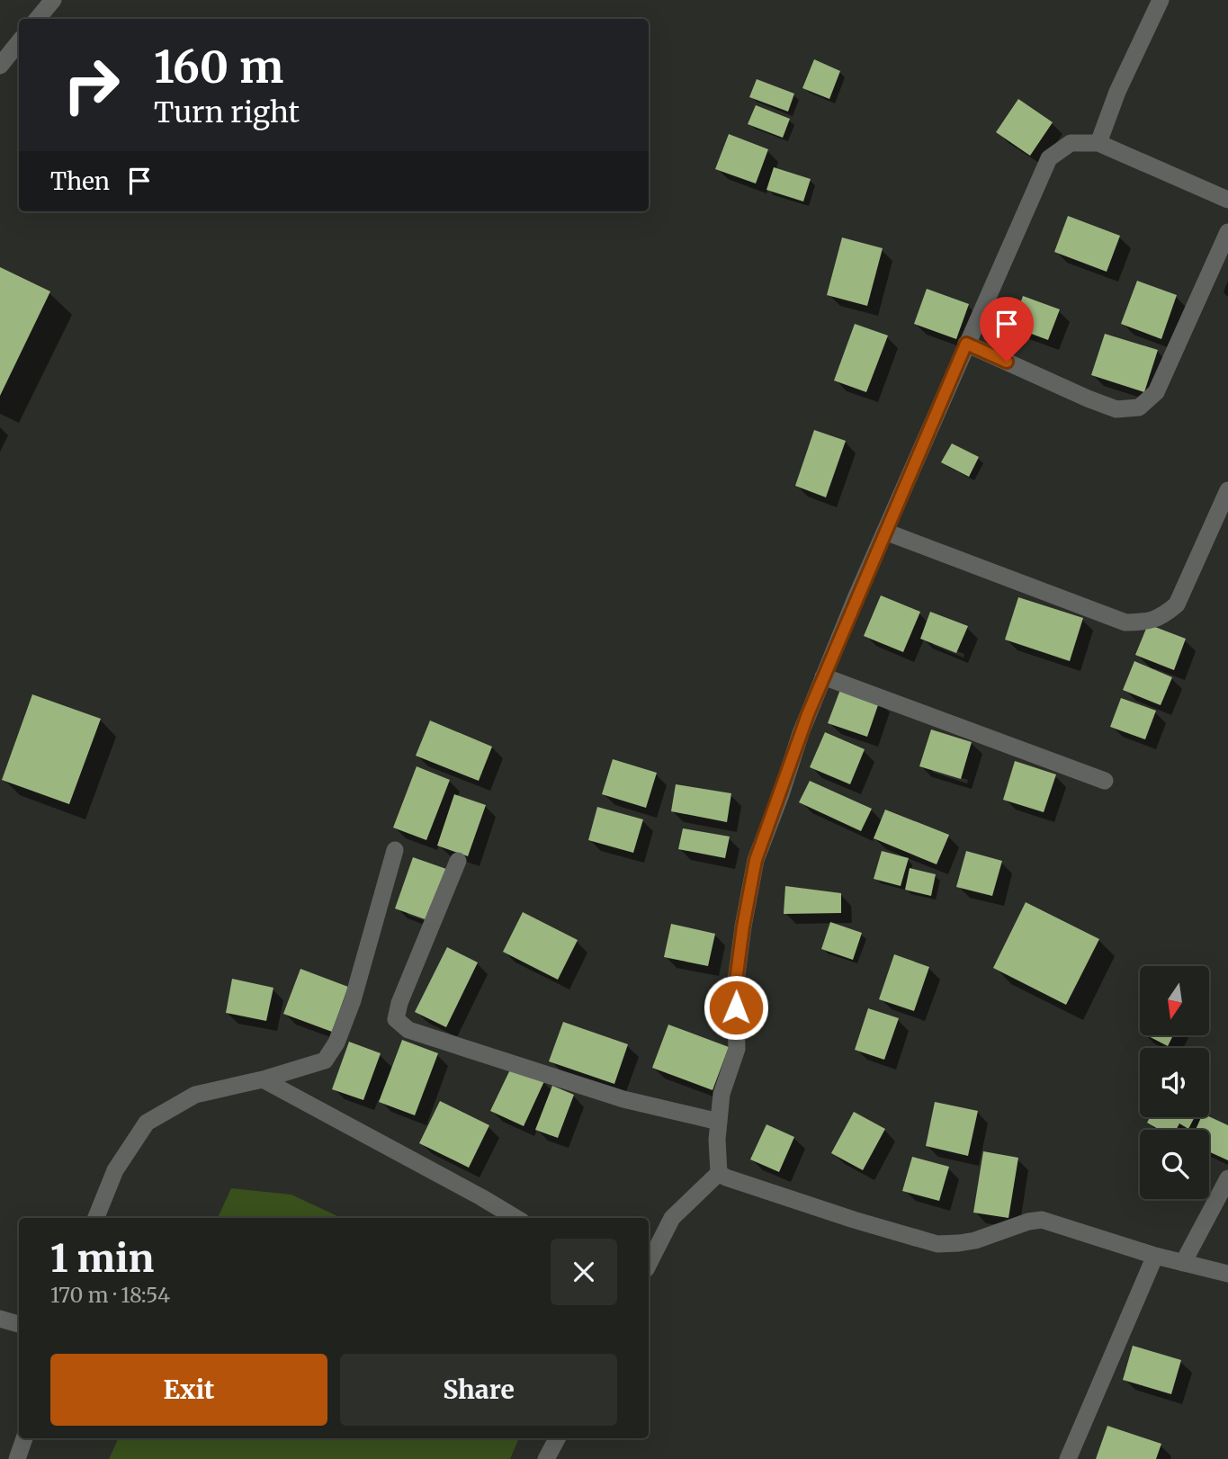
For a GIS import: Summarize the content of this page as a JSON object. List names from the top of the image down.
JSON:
{
  "north": "bottom",
  "page": {
    "turn": ["160 m", "Turn right"],
    "then": "Then",
    "heading": ["1 min", "170 m · 18:54"],
    "buttons": ["Exit", "Share"]
  }
}
